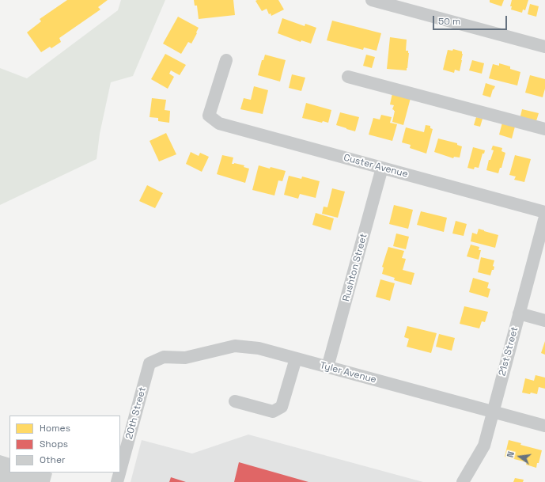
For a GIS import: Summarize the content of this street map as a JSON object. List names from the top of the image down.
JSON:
{
  "streets": {
    "street": [
      "Custer Avenue",
      "Rushton Street",
      "21st Street",
      "Tyler Avenue",
      "20th Street"
    ]
  },
  "crossings": [
    ["Custer Avenue", "Rushton Street"],
    ["Rushton Street", "Tyler Avenue"],
    ["21st Street", "Tyler Avenue"],
    ["Tyler Avenue", "20th Street"]
  ],
  "legend": ["Homes", "Shops", "Other"],
  "scale_bar": "50 m",
  "north": "left"
}
